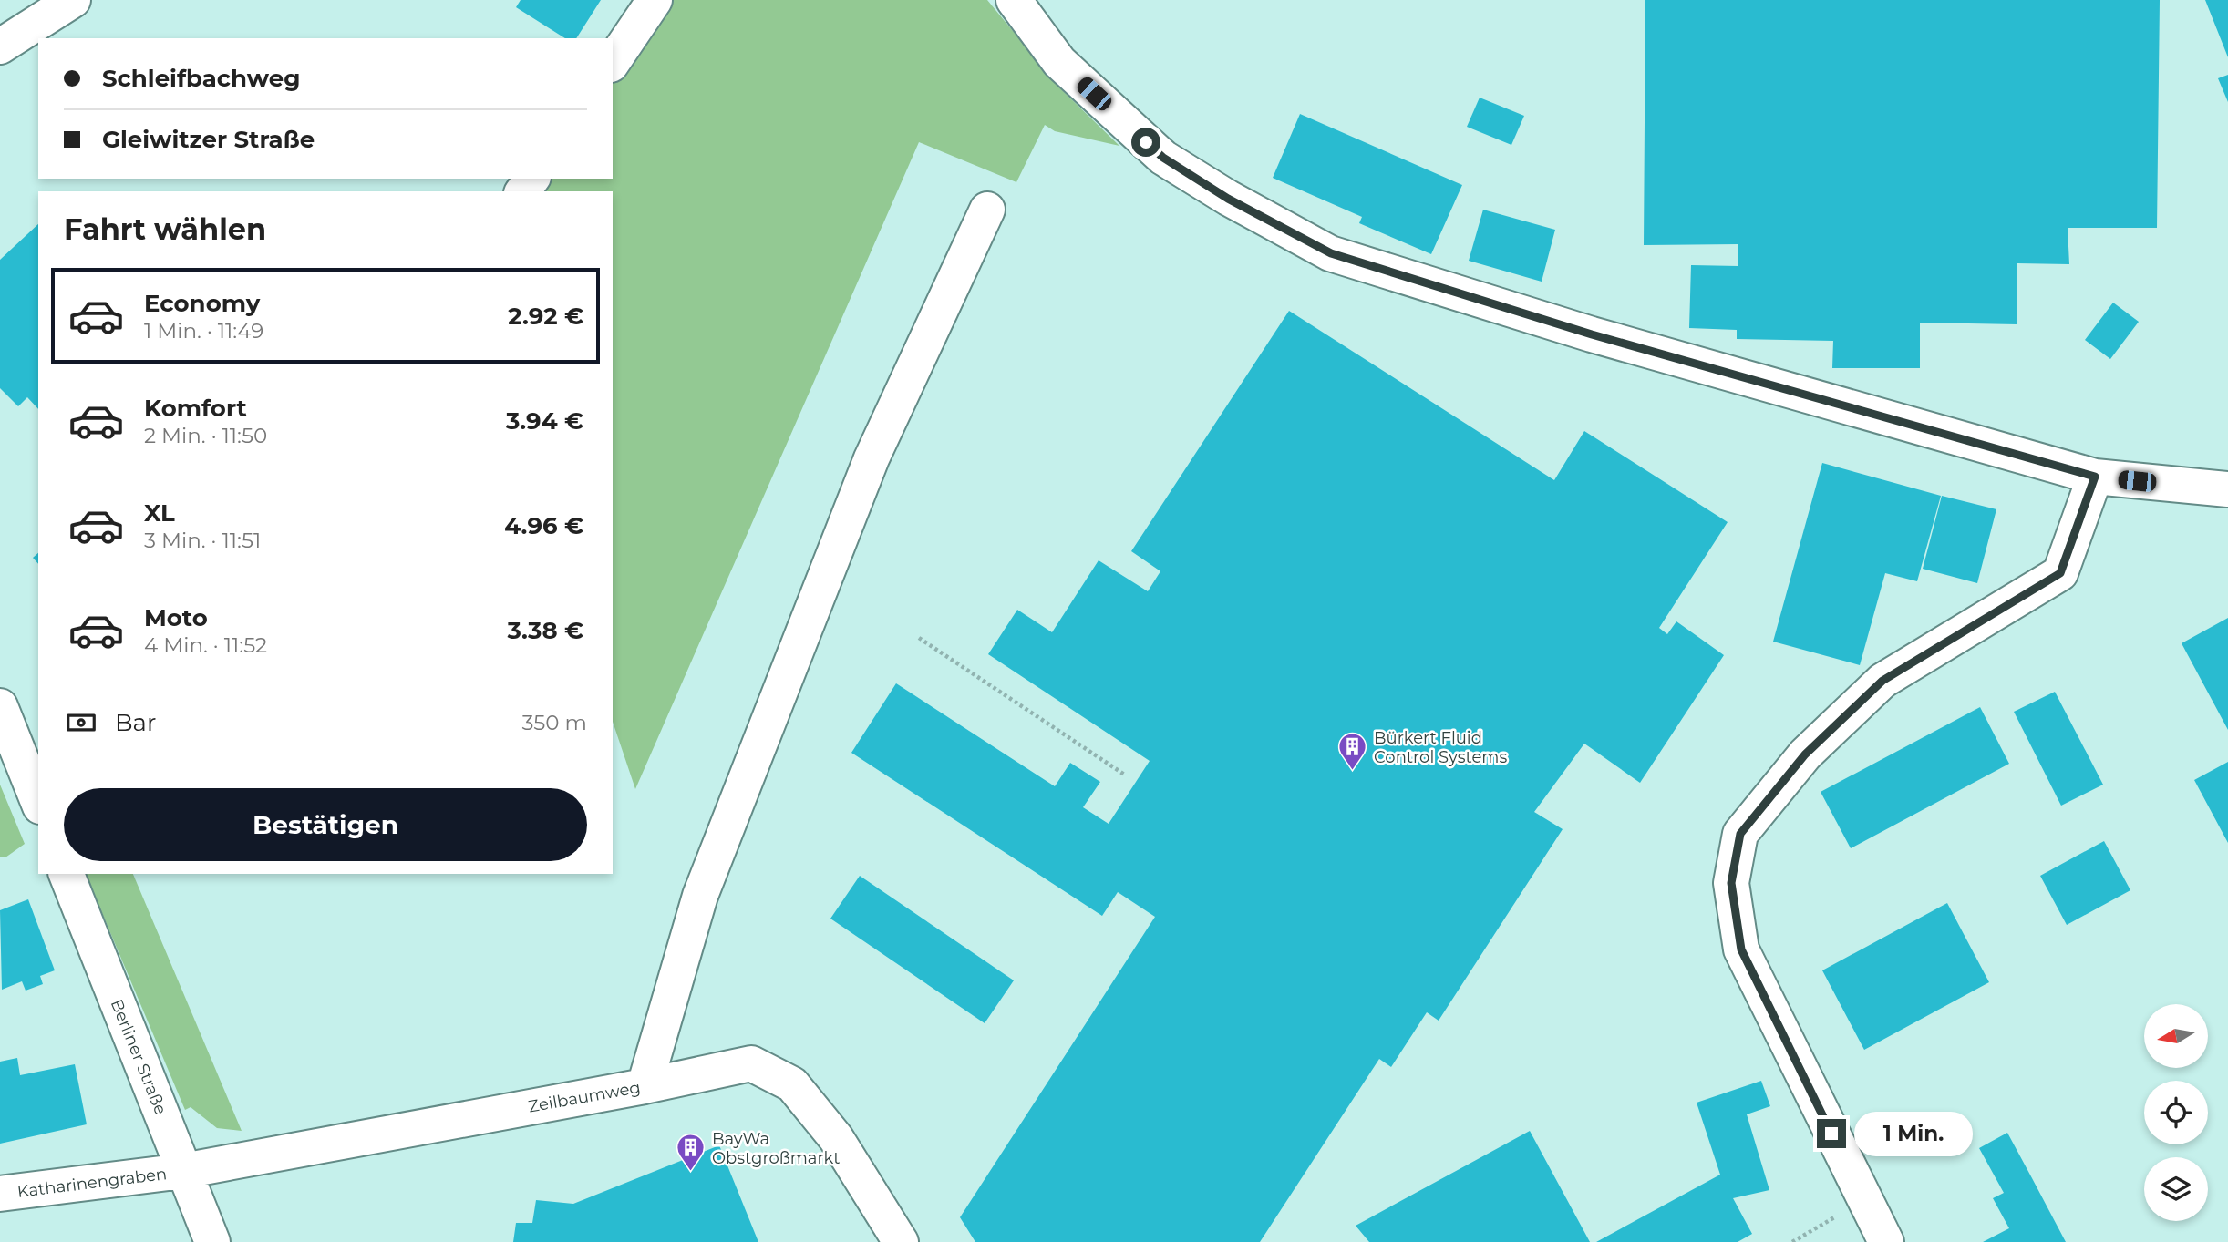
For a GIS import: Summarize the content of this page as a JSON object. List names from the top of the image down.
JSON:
{
  "streets": {
    "street": ["Berliner Straße", "Zeilbaumweg", "Katharinengraben"]
  },
  "crossings": [
    ["Berliner Straße", "Zeilbaumweg"],
    ["Berliner Straße", "Katharinengraben"],
    ["Zeilbaumweg", "Katharinengraben"]
  ],
  "places": {
    "building": ["Bürkert Fluid Control Systems", "BayWa Obstgroßmarkt"]
  },
  "north": "left",
  "page": {
    "banner": ["Schleifbachweg", "Gleiwitzer Straße"],
    "heading": "Fahrt wählen",
    "list": [
      {
        "name": "Economy",
        "note": "1 Min. · 11:49",
        "value": "2.92 €"
      },
      {
        "name": "Komfort",
        "note": "2 Min. · 11:50",
        "value": "3.94 €"
      },
      {
        "name": "XL",
        "note": "3 Min. · 11:51",
        "value": "4.96 €"
      },
      {
        "name": "Moto",
        "note": "4 Min. · 11:52",
        "value": "3.38 €"
      }
    ],
    "pay": ["Bar", "350 m"],
    "buttons": "Bestätigen",
    "bubble": "1 Min."
  }
}
